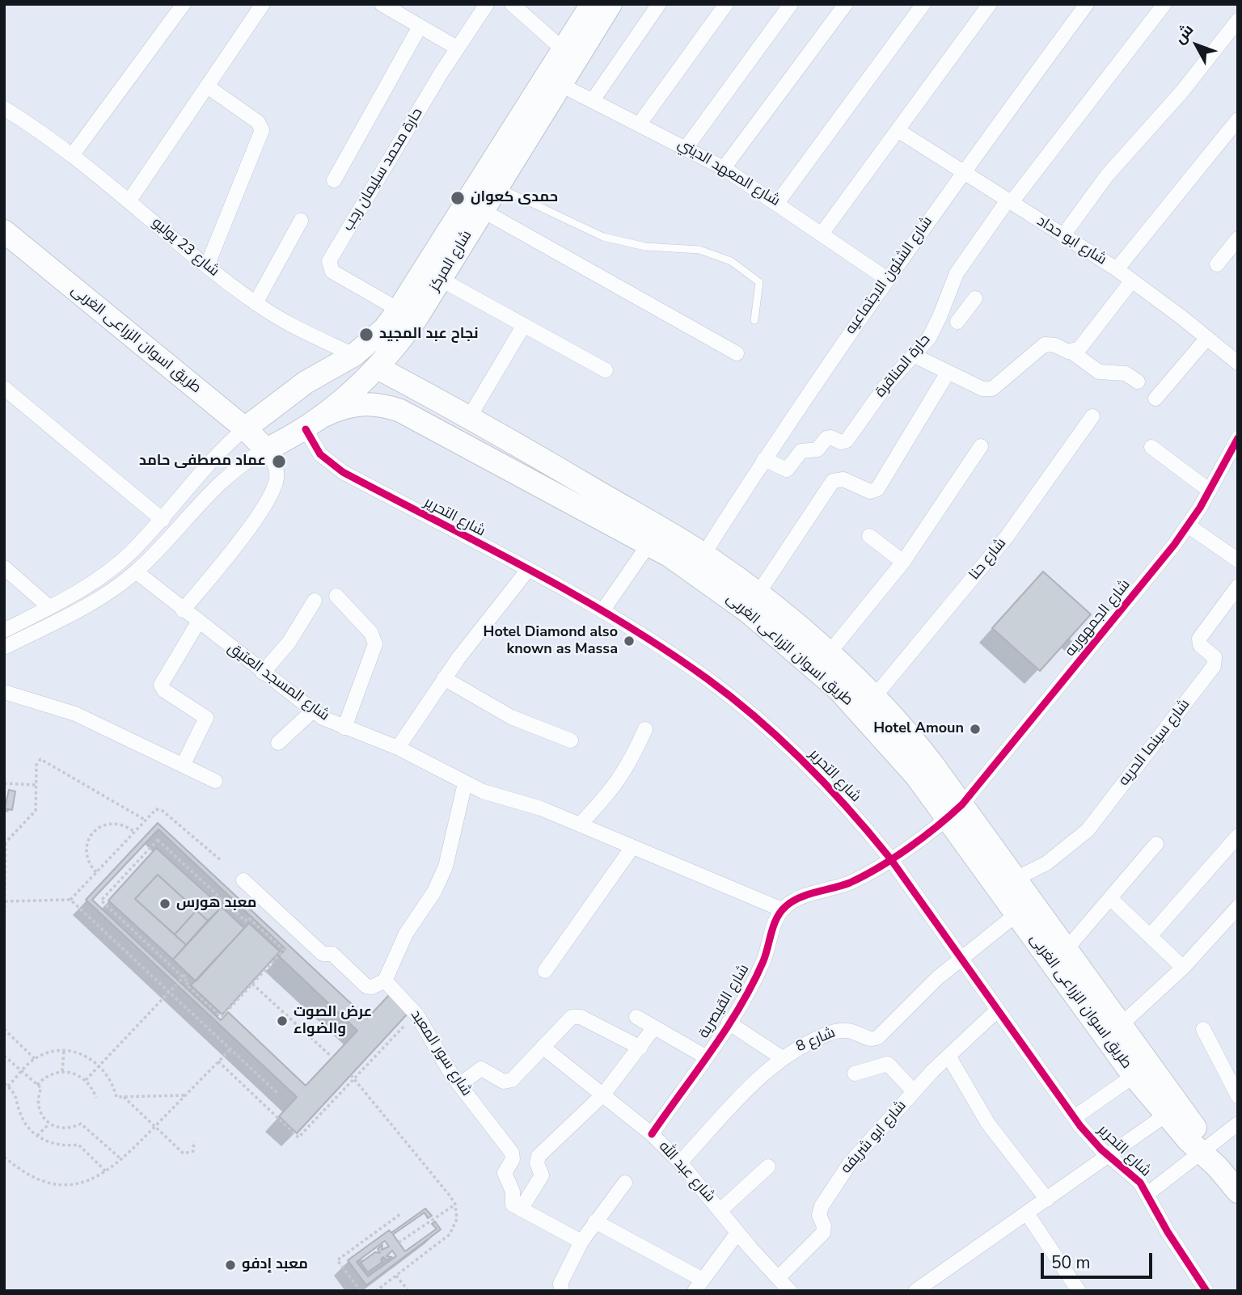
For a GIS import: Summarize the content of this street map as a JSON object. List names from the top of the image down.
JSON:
{
  "streets": {
    "main road": ["شارع المركز", "طريق اسوان الزراعى الغربى"],
    "street": [
      "حارة محمد سليمان رجب",
      "شارع المعهد الديني",
      "شارع ابو حداد",
      "شارع 23 يوليو",
      "شارع الشئون الاجتماعيه",
      "حارة المناقرة",
      "شارع التحرير",
      "شارع حنا",
      "شارع الجمهوريه",
      "شارع المسجد العتيق",
      "شارع سينما الحريه",
      "شارع القيصرية",
      "شارع 8",
      "شارع سور المعبد",
      "شارع ابو شريفه",
      "شارع عبد الله"
    ]
  },
  "crossings": [
    ["حارة محمد سليمان رجب", "شارع المركز"],
    ["شارع المعهد الديني", "شارع المركز"],
    ["شارع المعهد الديني", "شارع الشئون الاجتماعيه"],
    ["شارع ابو حداد", "شارع الشئون الاجتماعيه"],
    ["شارع ابو حداد", "حارة المناقرة"],
    ["شارع 23 يوليو", "شارع المركز"],
    ["شارع 23 يوليو", "طريق اسوان الزراعى الغربى"],
    ["شارع المركز", "طريق اسوان الزراعى الغربى"],
    ["شارع المركز", "شارع التحرير"],
    ["شارع الشئون الاجتماعيه", "طريق اسوان الزراعى الغربى"],
    ["شارع الشئون الاجتماعيه", "حارة المناقرة"],
    ["طريق اسوان الزراعى الغربى", "شارع حنا"],
    ["طريق اسوان الزراعى الغربى", "شارع الجمهوريه"],
    ["طريق اسوان الزراعى الغربى", "شارع سينما الحريه"],
    ["طريق اسوان الزراعى الغربى", "شارع 8"],
    ["شارع التحرير", "شارع 8"],
    ["شارع التحرير", "شارع ابو شريفه"],
    ["شارع المسجد العتيق", "شارع القيصرية"],
    ["شارع القيصرية", "شارع عبد الله"],
    ["شارع 8", "شارع عبد الله"],
    ["شارع ابو شريفه", "شارع عبد الله"]
  ],
  "places": [
    "حمدى كعوان",
    "نجاح عبد المجيد",
    "عماد مصطفى حامد",
    "Hotel Diamond also known as Massa",
    "Hotel Amoun",
    "معبد هورس",
    "عرض الصوت والضواء",
    "معبد إدفو"
  ],
  "scale_bar": "50 m",
  "north": "top left"
}
